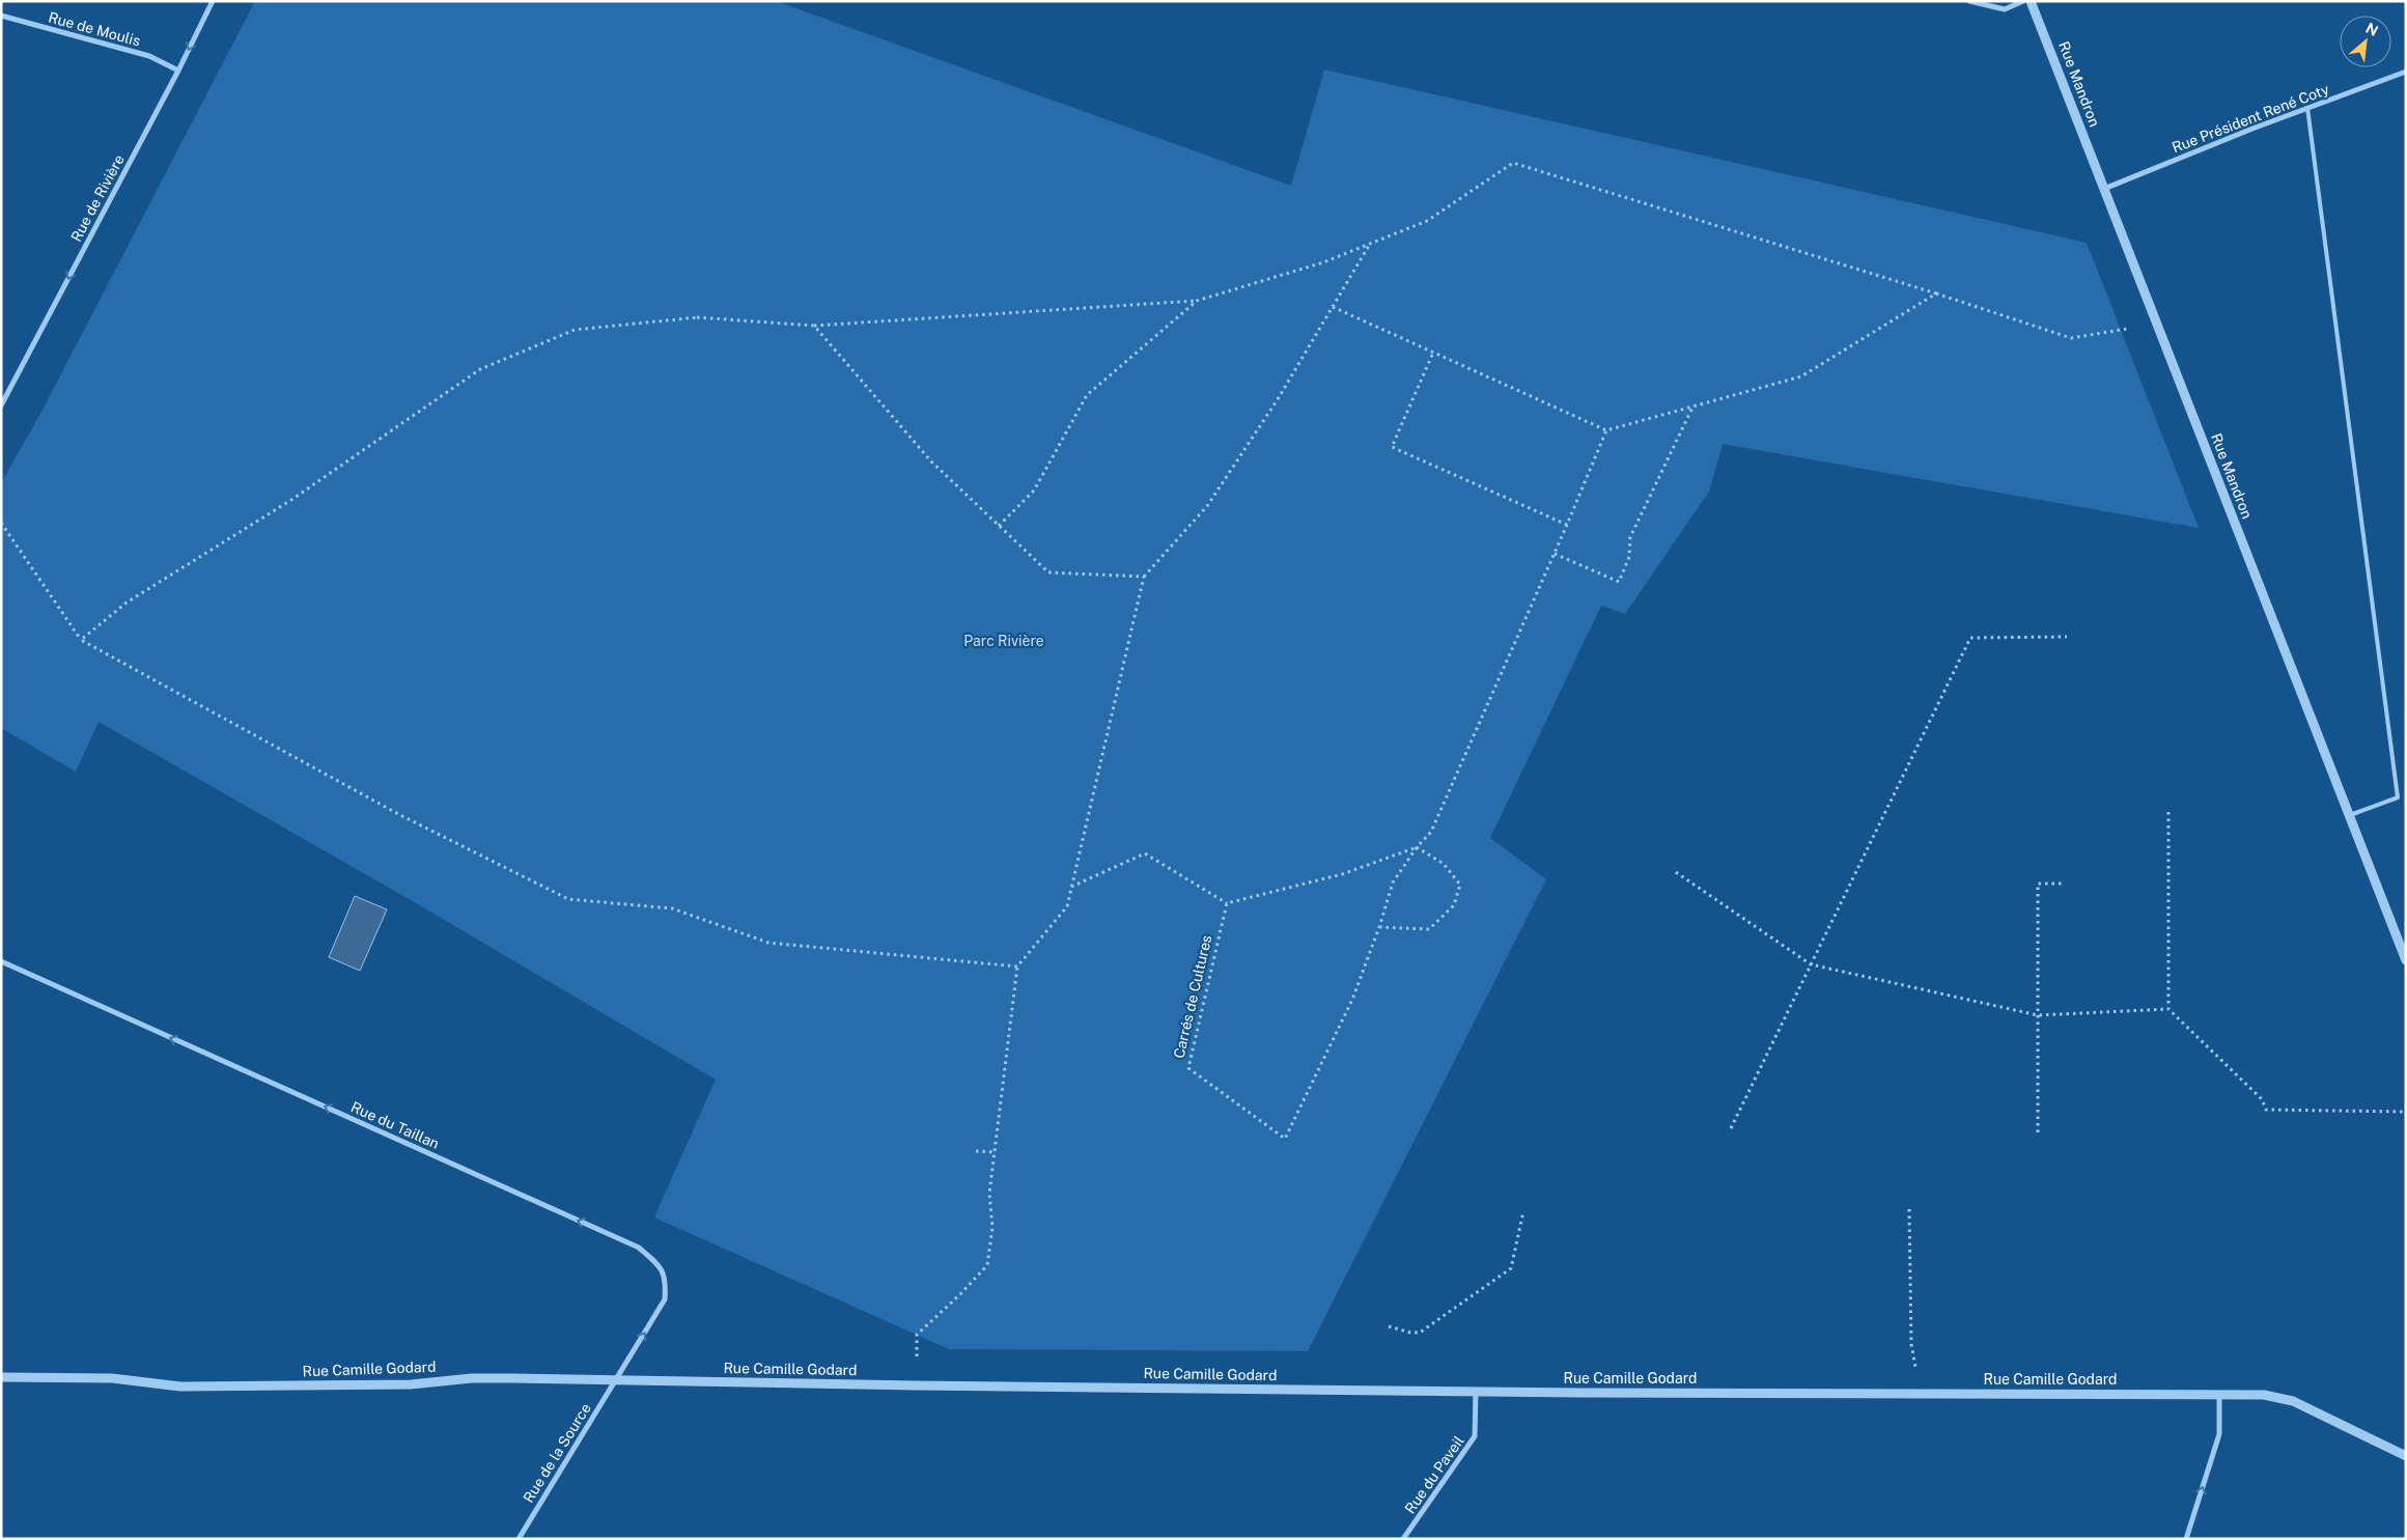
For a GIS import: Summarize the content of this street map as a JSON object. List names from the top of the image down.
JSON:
{
  "streets": {
    "street": [
      "Rue de Moulis",
      "Rue Mandron",
      "Rue Président René Coty",
      "Rue de Rivière",
      "Rue du Taillan",
      "Rue Camille Godard",
      "Rue de la Source",
      "Rue du Paveil"
    ],
    "path": ["Carrés de Cultures"]
  },
  "crossings": [
    ["Rue de Moulis", "Rue de Rivière"],
    ["Rue Mandron", "Rue Président René Coty"],
    ["Rue du Taillan", "Rue Camille Godard"],
    ["Rue du Taillan", "Rue de la Source"],
    ["Rue Camille Godard", "Rue de la Source"],
    ["Rue Camille Godard", "Rue du Paveil"]
  ],
  "one_way": ["Rue de Rivière", "Rue du Taillan"],
  "parks": ["Parc Rivière"],
  "north": "top right"
}
